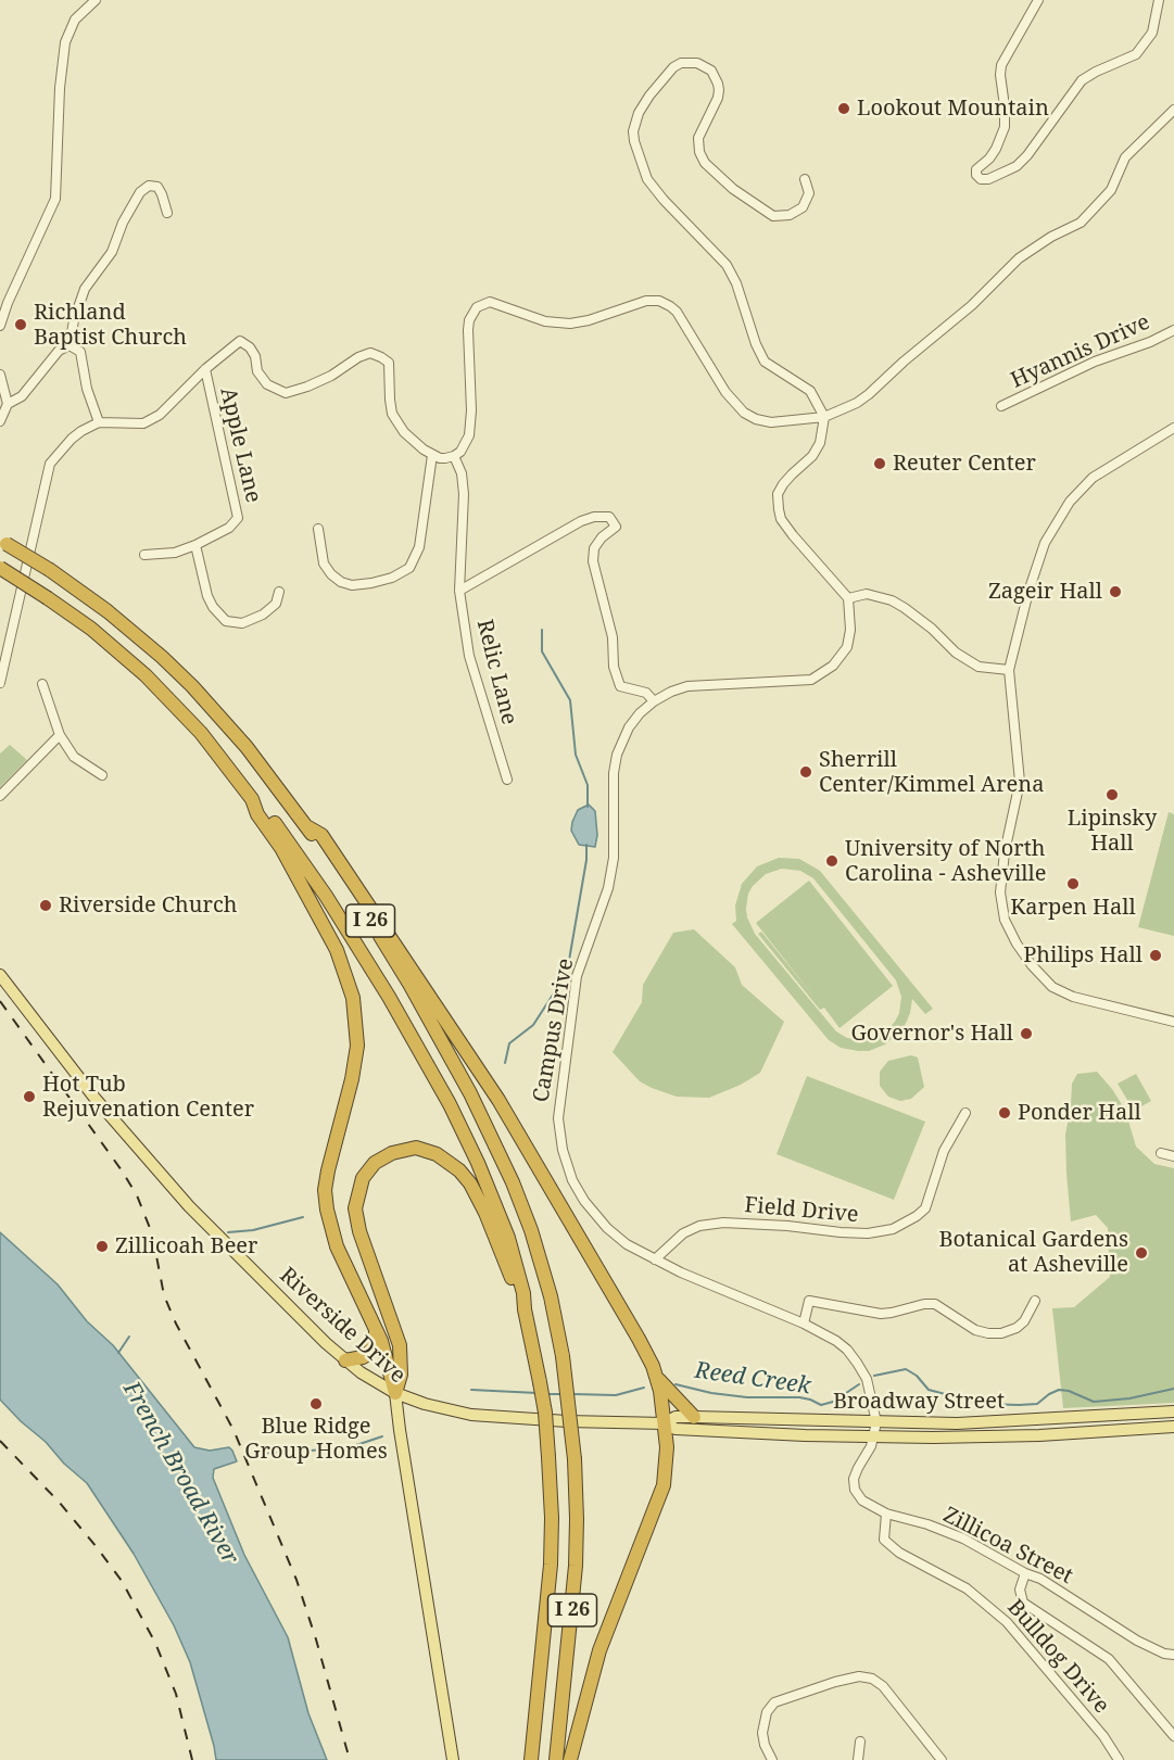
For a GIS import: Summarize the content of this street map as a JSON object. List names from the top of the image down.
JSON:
{
  "streets": {
    "highway": ["I 26"],
    "main road": ["Riverside Drive", "Broadway Street"],
    "street": [
      "Hyannis Drive",
      "Apple Lane",
      "Relic Lane",
      "Campus Drive",
      "Field Drive",
      "Zillicoa Street",
      "Bulldog Drive"
    ]
  },
  "crossings": [
    ["Campus Drive", "Field Drive"],
    ["Campus Drive", "Broadway Street"],
    ["Campus Drive", "Zillicoa Street"],
    ["Riverside Drive", "Broadway Street"],
    ["Broadway Street", "Zillicoa Street"],
    ["Zillicoa Street", "Bulldog Drive"]
  ],
  "water": ["Reed Creek", "French Broad River"],
  "places": [
    "Lookout Mountain",
    "Richland Baptist Church",
    "Reuter Center",
    "Zageir Hall",
    "Sherrill Center/Kimmel Arena",
    "Lipinsky Hall",
    "University of North Carolina - Asheville",
    "Karpen Hall",
    "Riverside Church",
    "Philips Hall",
    "Governor's Hall",
    "Hot Tub Rejuvenation Center",
    "Ponder Hall",
    "Zillicoah Beer",
    "Botanical Gardens at Asheville",
    "Blue Ridge Group Homes"
  ]
}
